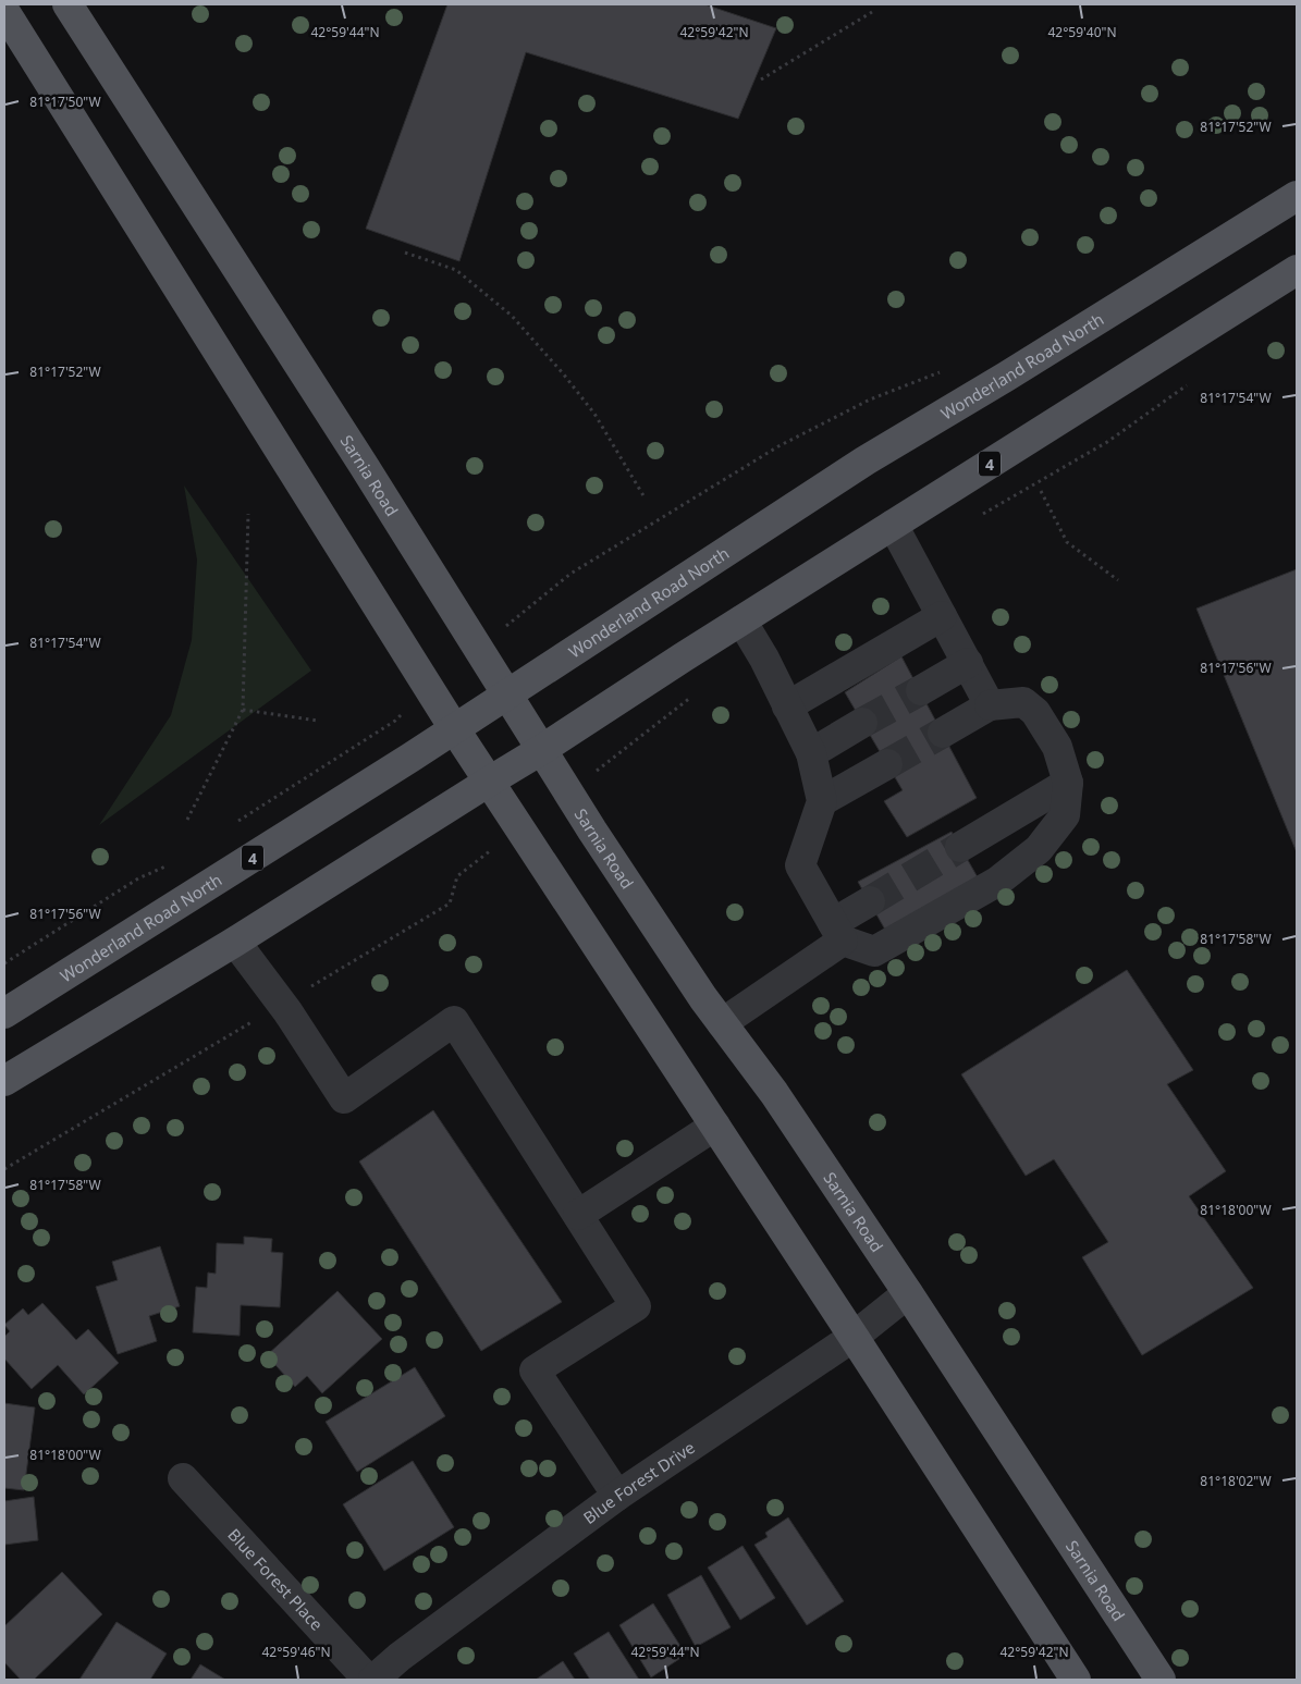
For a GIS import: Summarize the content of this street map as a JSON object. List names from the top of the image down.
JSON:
{
  "streets": {
    "main road": ["Wonderland Road North", "4", "Sarnia Road"],
    "street": ["Blue Forest Drive", "Blue Forest Place"]
  },
  "crossings": [
    ["Wonderland Road North", "Sarnia Road"],
    ["4", "Sarnia Road"],
    ["Sarnia Road", "Blue Forest Drive"]
  ],
  "coordinates": [
    "42°59'44\"N",
    "42°59'42\"N",
    "42°59'40\"N",
    "81°17'50\"W",
    "81°17'52\"W",
    "81°17'54\"W",
    "81°17'56\"W",
    "81°17'58\"W",
    "81°18'00\"W",
    "81°18'02\"W",
    "42°59'46\"N"
  ]
}
